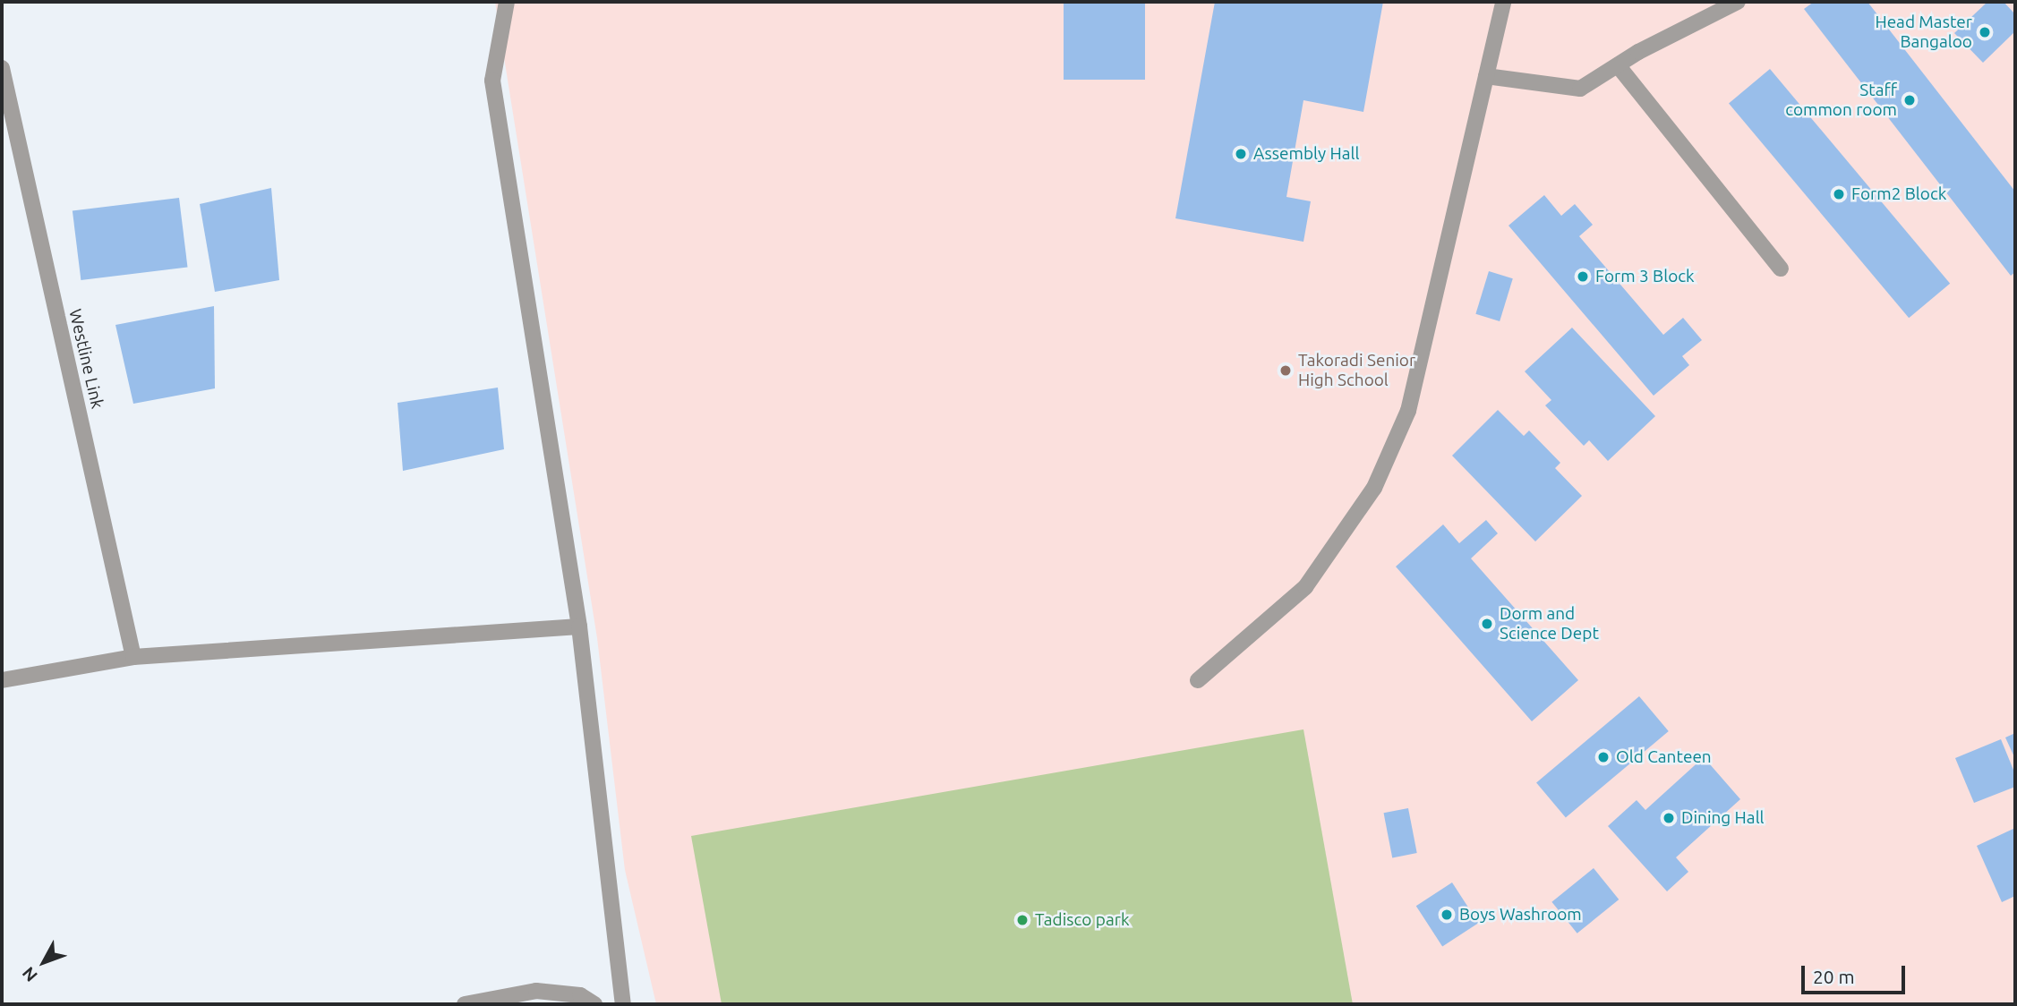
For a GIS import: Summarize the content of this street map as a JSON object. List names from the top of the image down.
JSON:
{
  "streets": {
    "street": ["Westline Link"]
  },
  "places": [
    "Head Master Bangaloo",
    "Staff common room",
    "Assembly Hall",
    "Form2 Block",
    "Form 3 Block",
    "Takoradi Senior High School",
    "Dorm and Science Dept",
    "Old Canteen",
    "Dining Hall",
    "Boys Washroom",
    "Tadisco park"
  ],
  "scale_bar": "20 m",
  "north": "bottom left"
}
